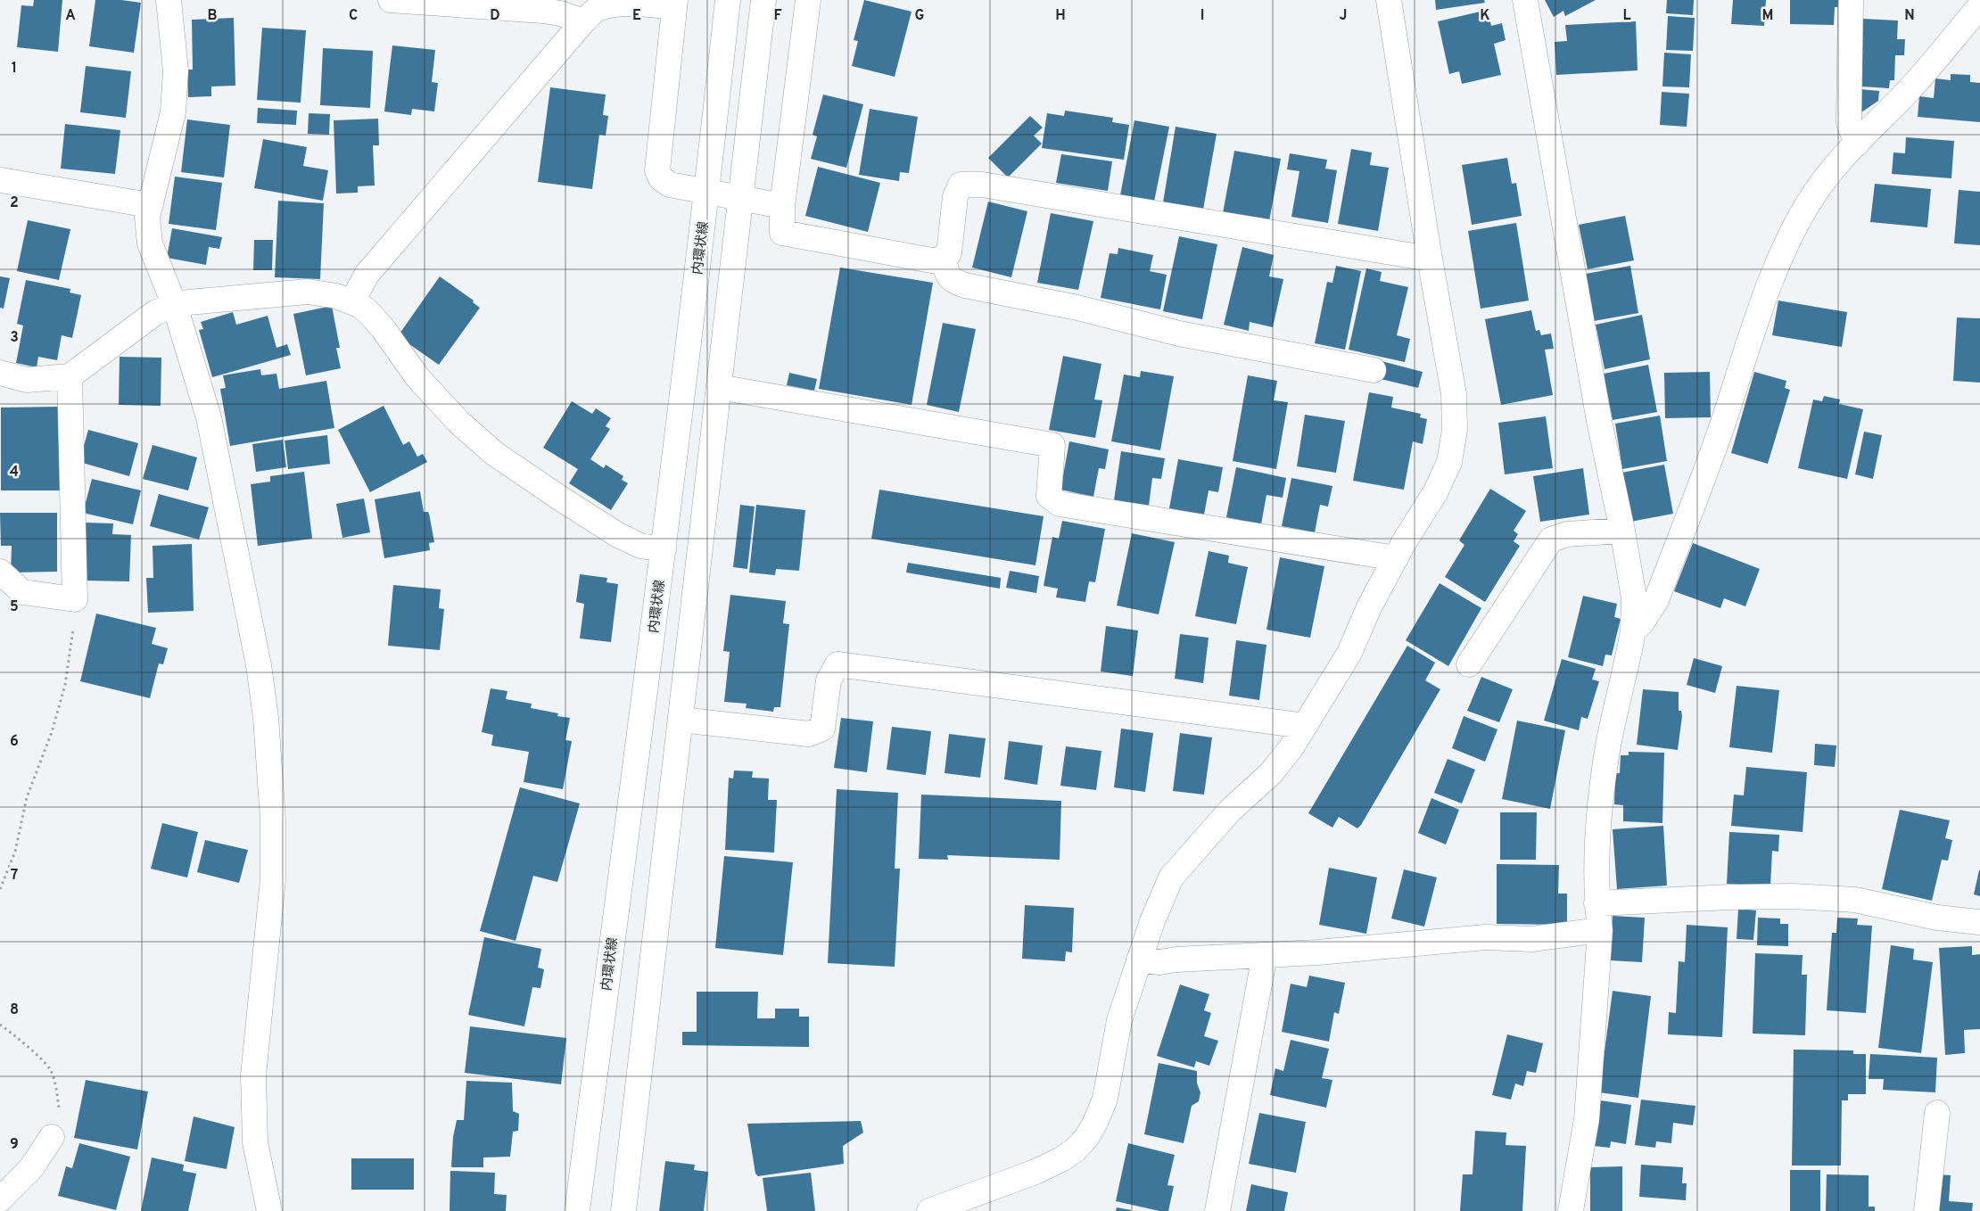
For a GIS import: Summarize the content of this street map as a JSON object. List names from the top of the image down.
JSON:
{
  "streets": {
    "street": ["内環状線"]
  },
  "grid": {
    "columns": [
      "A",
      "B",
      "C",
      "D",
      "E",
      "F",
      "G",
      "H",
      "I",
      "J",
      "K",
      "L",
      "M",
      "N"
    ],
    "rows": [
      "1",
      "2",
      "3",
      "4",
      "5",
      "6",
      "7",
      "8",
      "9"
    ]
  }
}
